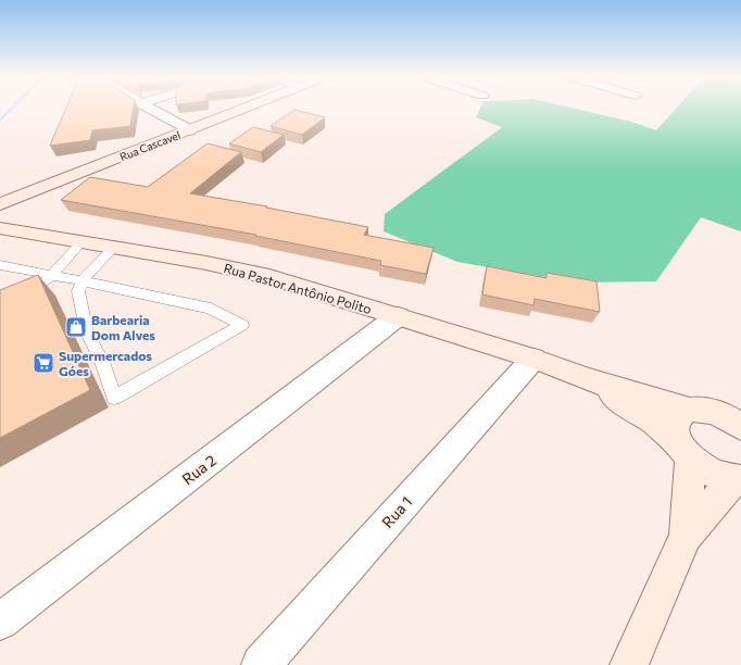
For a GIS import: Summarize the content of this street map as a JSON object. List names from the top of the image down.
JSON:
{
  "streets": {
    "main road": ["Rua Cascavel", "Rua Pastor Antônio Polito"],
    "street": ["Rua 2", "Rua 1"]
  },
  "crossings": [
    ["Rua Pastor Antônio Polito", "Rua 2"],
    ["Rua Pastor Antônio Polito", "Rua 1"]
  ],
  "places": {
    "shop": ["Barbearia Dom Alves"],
    "supermarket": ["Supermercados Góes"]
  }
}
